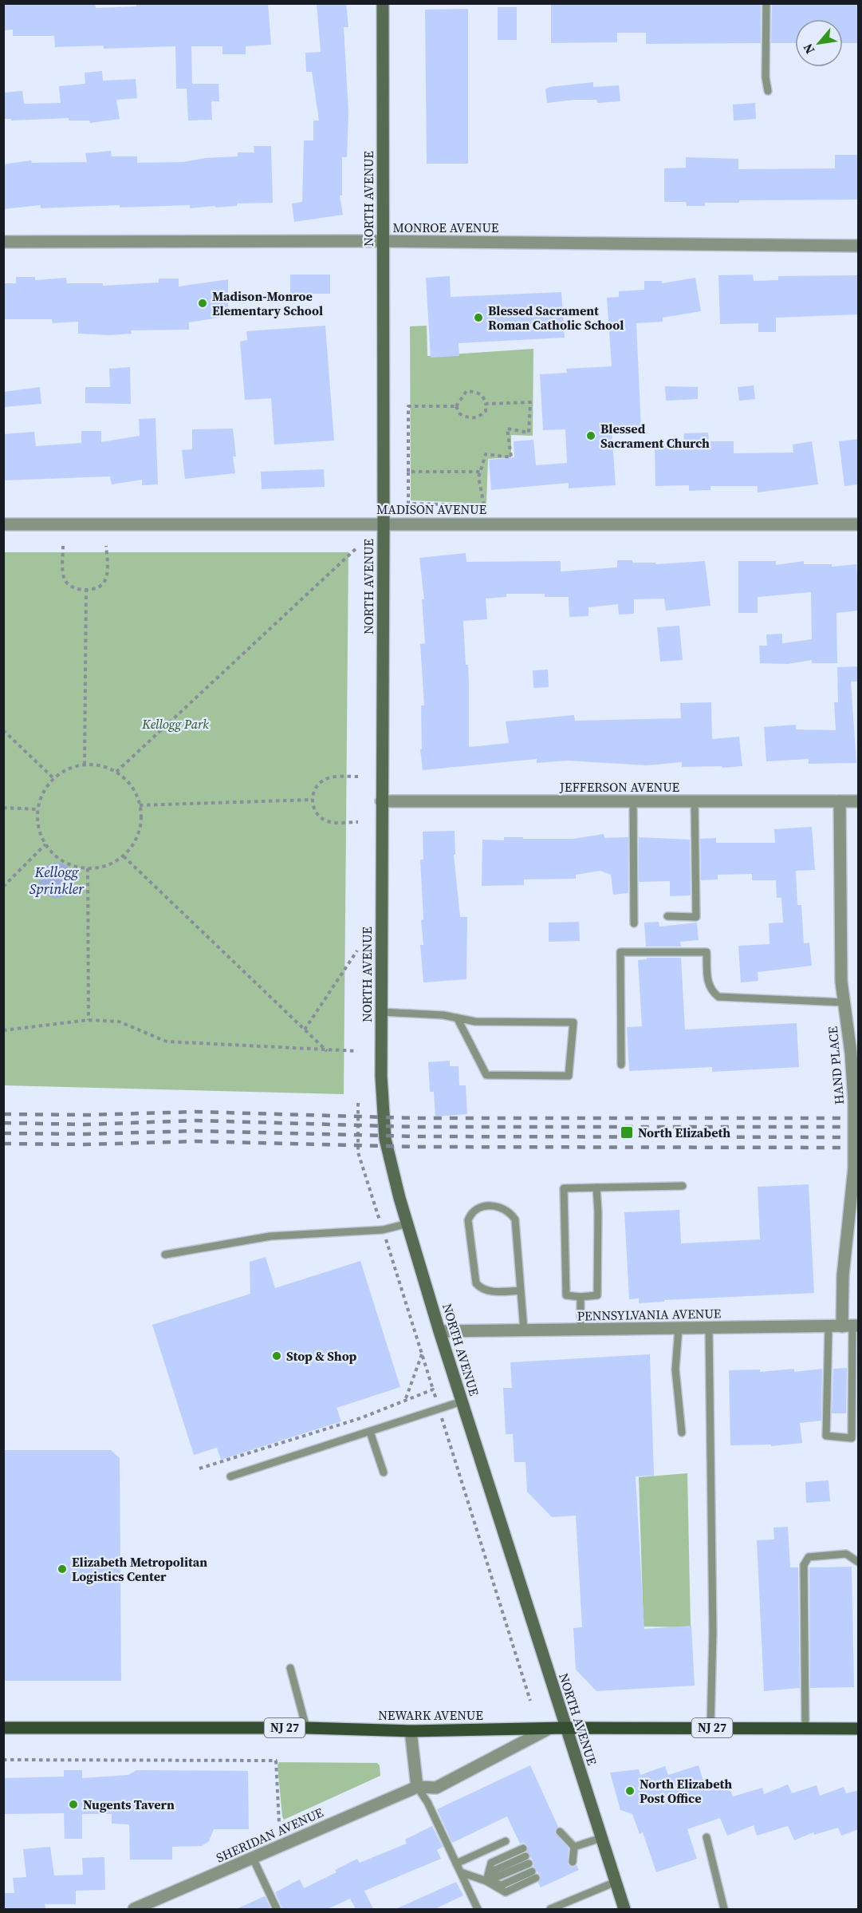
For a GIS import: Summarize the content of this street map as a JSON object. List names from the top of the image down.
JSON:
{
  "streets": {
    "main road": ["NORTH AVENUE", "NEWARK AVENUE", "NJ 27"],
    "street": [
      "MONROE AVENUE",
      "MADISON AVENUE",
      "JEFFERSON AVENUE",
      "HAND PLACE",
      "PENNSYLVANIA AVENUE",
      "SHERIDAN AVENUE"
    ]
  },
  "crossings": [
    ["NORTH AVENUE", "MONROE AVENUE"],
    ["NORTH AVENUE", "MADISON AVENUE"],
    ["NORTH AVENUE", "JEFFERSON AVENUE"],
    ["NORTH AVENUE", "PENNSYLVANIA AVENUE"],
    ["NORTH AVENUE", "NEWARK AVENUE"],
    ["JEFFERSON AVENUE", "HAND PLACE"],
    ["HAND PLACE", "PENNSYLVANIA AVENUE"],
    ["NEWARK AVENUE", "SHERIDAN AVENUE"]
  ],
  "water": ["Kellogg Sprinkler"],
  "parks": ["Kellogg Park"],
  "places": {
    "other": [
      "Madison-Monroe Elementary School",
      "Blessed Sacrament Roman Catholic School",
      "Blessed Sacrament Church",
      "Stop & Shop",
      "Elizabeth Metropolitan Logistics Center",
      "North Elizabeth Post Office",
      "Nugents Tavern"
    ],
    "transit": ["North Elizabeth"]
  },
  "north": "bottom left"
}
